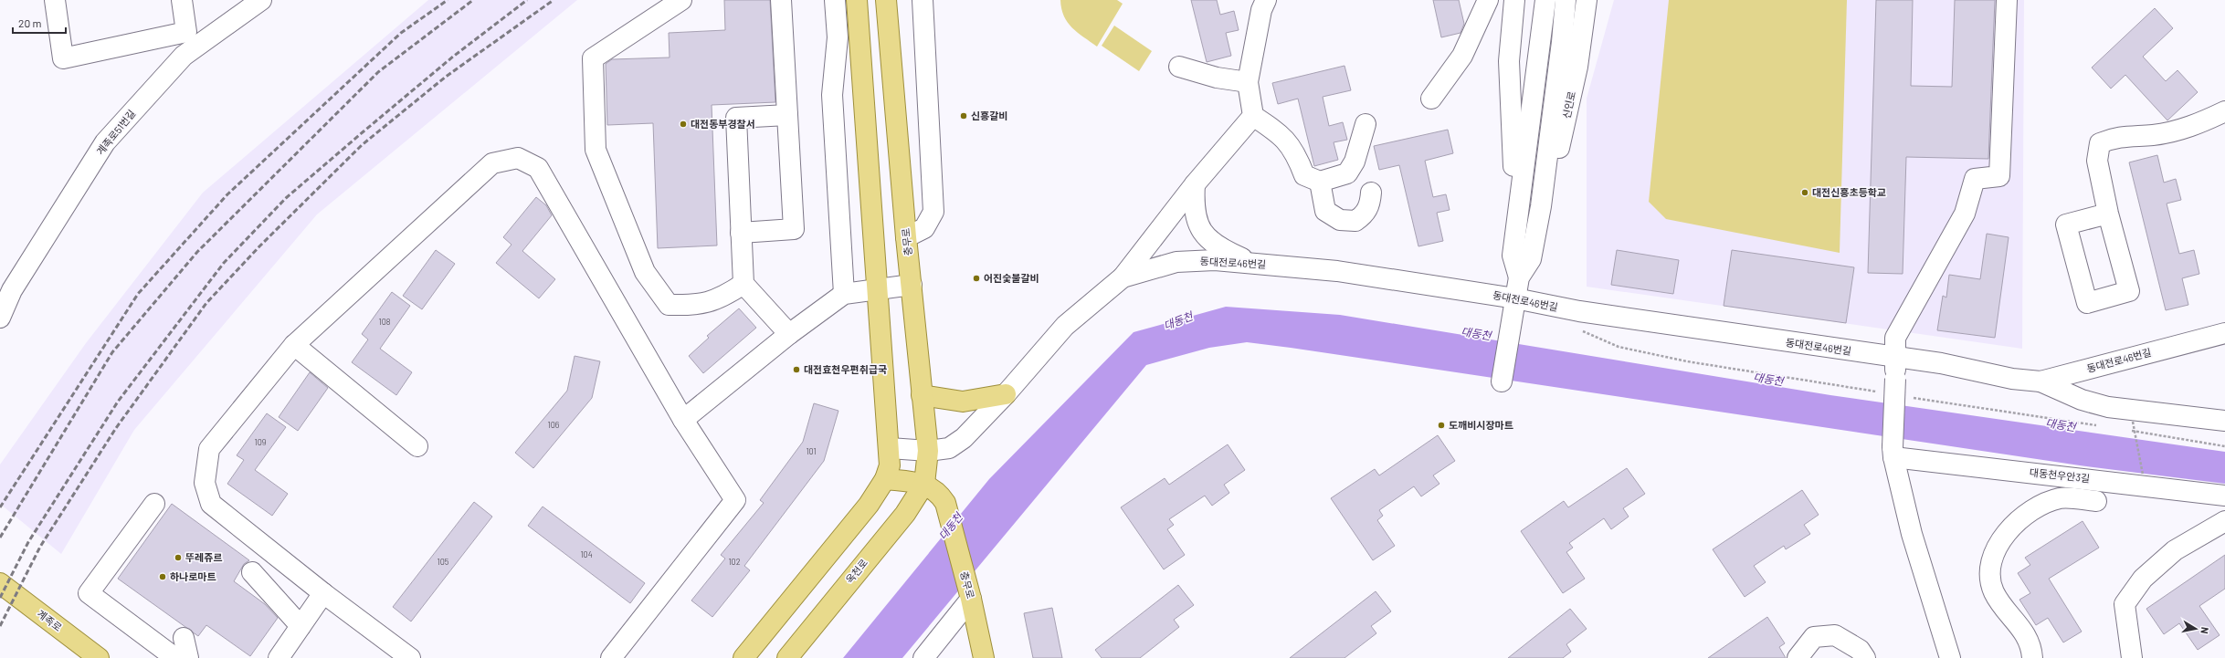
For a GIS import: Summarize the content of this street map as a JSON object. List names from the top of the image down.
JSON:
{
  "streets": {
    "main road": ["충무로", "옥천로", "계족로"],
    "street": [
      "신인로",
      "계족로51번길",
      "동대전로46번길",
      "대동천우안3길"
    ]
  },
  "crossings": [
    ["신인로", "동대전로46번길"],
    ["충무로", "동대전로46번길"],
    ["충무로", "옥천로"]
  ],
  "water": ["대동천"],
  "places": [
    "신흥갈비",
    "대전동부경찰서",
    "대전신흥초등학교",
    "어진숯불갈비",
    "대전효천우편취급국",
    "도깨비시장마트",
    "뚜레쥬르",
    "하나로마트"
  ],
  "house_numbers": [
    "108",
    "106",
    "109",
    "101",
    "104",
    "105",
    "102"
  ],
  "scale_bar": "20 m",
  "north": "right"
}
